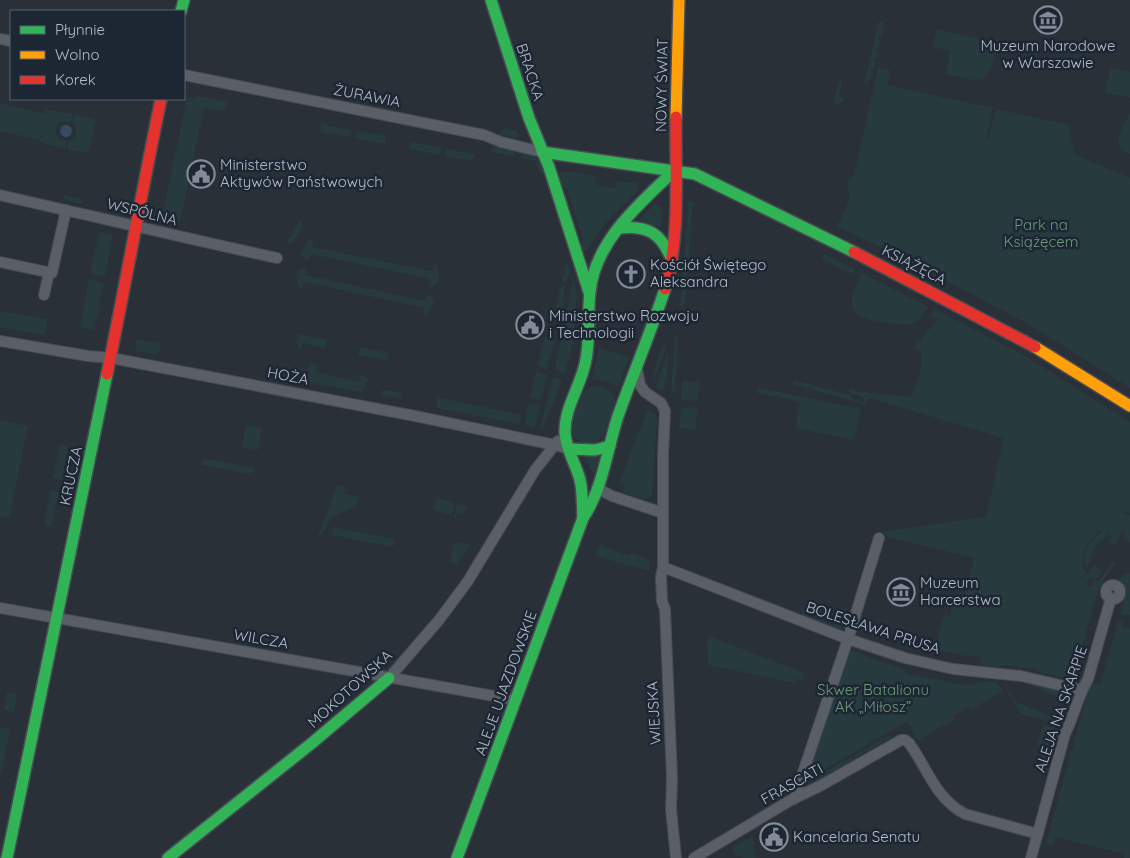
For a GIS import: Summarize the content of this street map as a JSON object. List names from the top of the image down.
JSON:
{
  "streets": {
    "street": [
      "BRACKA",
      "NOWY ŚWIAT",
      "ŻURAWIA",
      "WSPÓLNA",
      "KSIĄŻĘCA",
      "HOŻA",
      "KRUCZA",
      "BOLESŁAWA PRUSA",
      "WILCZA",
      "ALEJE UJAZDOWSKIE",
      "MOKOTOWSKA",
      "ALEJA NA SKARPIE",
      "WIEJSKA",
      "FRASCATI"
    ]
  },
  "crossings": [
    ["BRACKA", "ŻURAWIA"],
    ["BRACKA", "KSIĄŻĘCA"],
    ["NOWY ŚWIAT", "KSIĄŻĘCA"],
    ["NOWY ŚWIAT", "ALEJE UJAZDOWSKIE"],
    ["NOWY ŚWIAT", "WIEJSKA"],
    ["ŻURAWIA", "KSIĄŻĘCA"],
    ["WSPÓLNA", "KRUCZA"],
    ["HOŻA", "KRUCZA"],
    ["HOŻA", "MOKOTOWSKA"],
    ["KRUCZA", "WILCZA"],
    ["BOLESŁAWA PRUSA", "ALEJA NA SKARPIE"],
    ["BOLESŁAWA PRUSA", "WIEJSKA"],
    ["WILCZA", "ALEJE UJAZDOWSKIE"],
    ["WILCZA", "MOKOTOWSKA"],
    ["ALEJE UJAZDOWSKIE", "WIEJSKA"],
    ["ALEJA NA SKARPIE", "FRASCATI"]
  ],
  "parks": ["Park na Książęcem", "Skwer Batalionu AK „Miłosz”"],
  "places": {
    "museum": ["Muzeum Narodowe w Warszawie", "Muzeum Harcerstwa"],
    "public building": ["Ministerstwo Aktywów Państwowych", "Ministerstwo Rozwoju i Technologii", "Kancelaria Senatu"],
    "church": ["Kościół Świętego Aleksandra"]
  },
  "legend": ["Płynnie", "Wolno", "Korek"]
}
